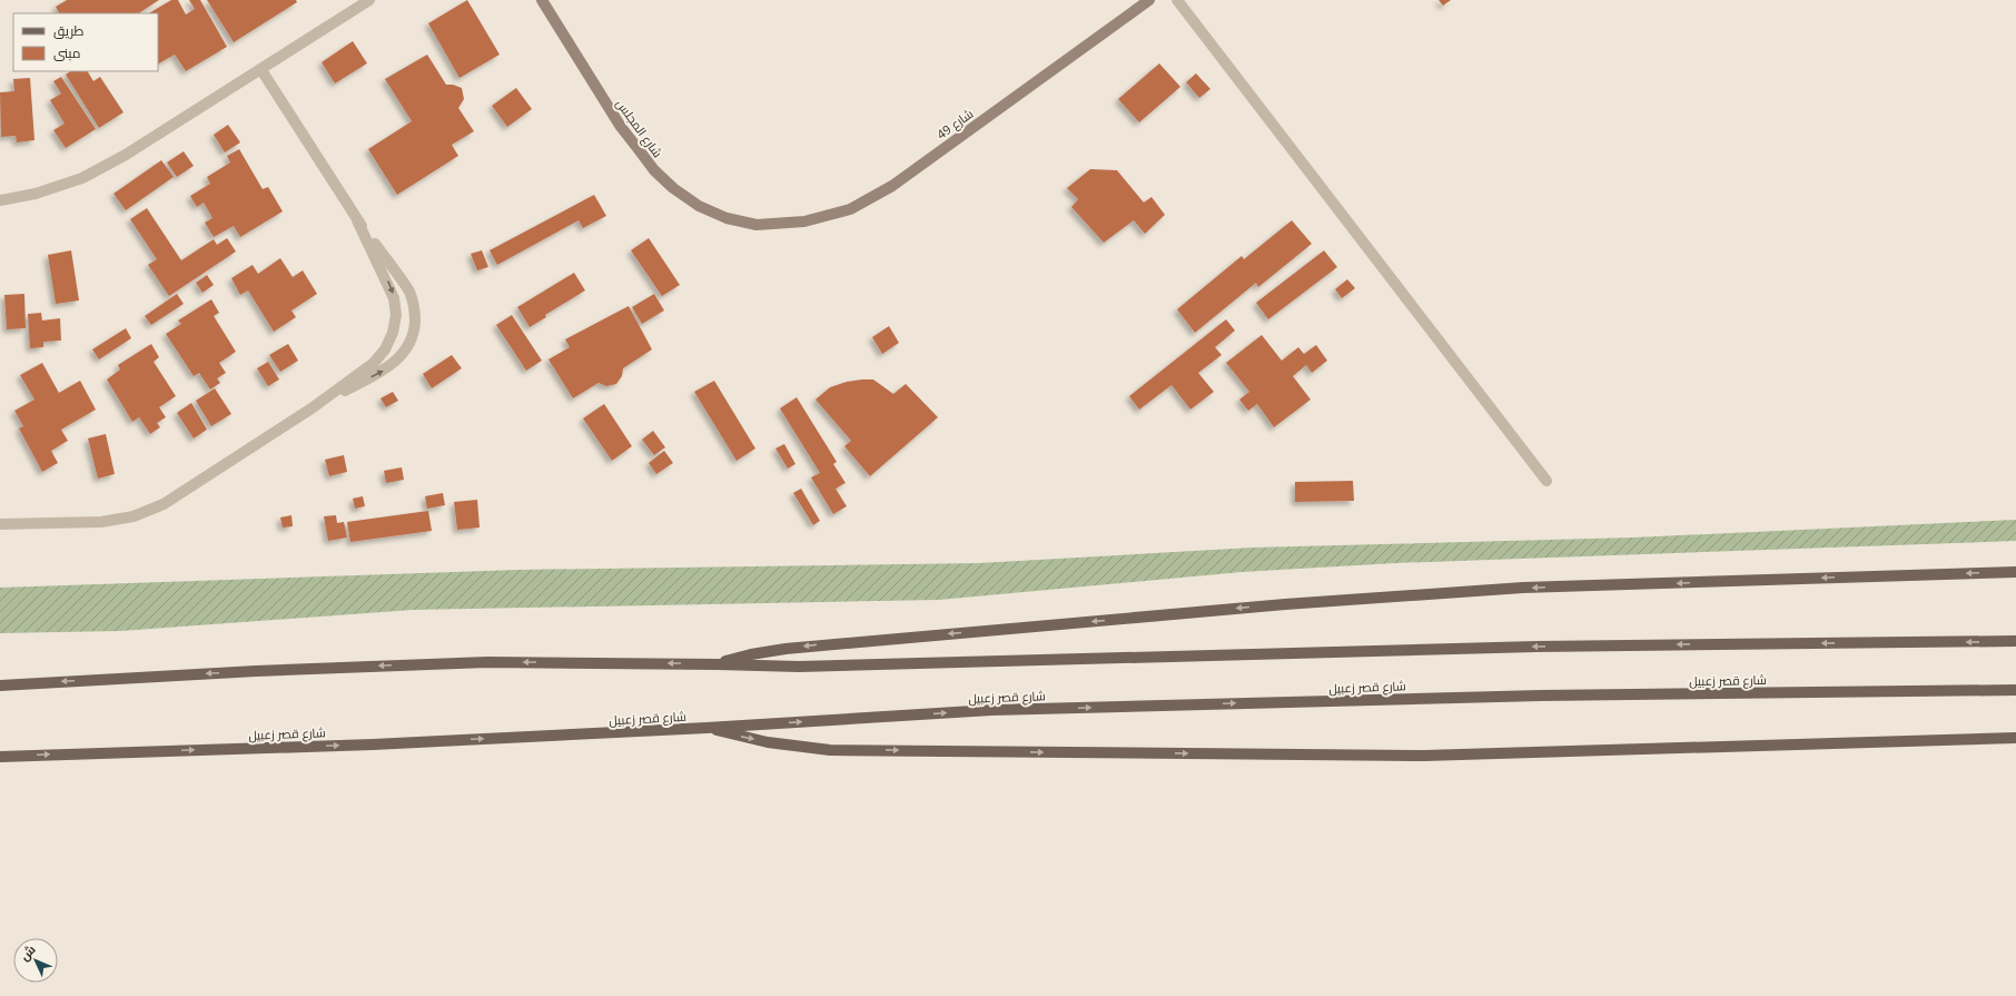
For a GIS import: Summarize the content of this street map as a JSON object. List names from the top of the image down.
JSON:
{
  "streets": {
    "main road": ["شارع قصر زعبيل"],
    "street": ["شارع 49", "شارع المجلس"]
  },
  "crossings": [
    ["شارع 49", "شارع المجلس"]
  ],
  "legend": ["طريق", "مبنى"],
  "north": "top left"
}
